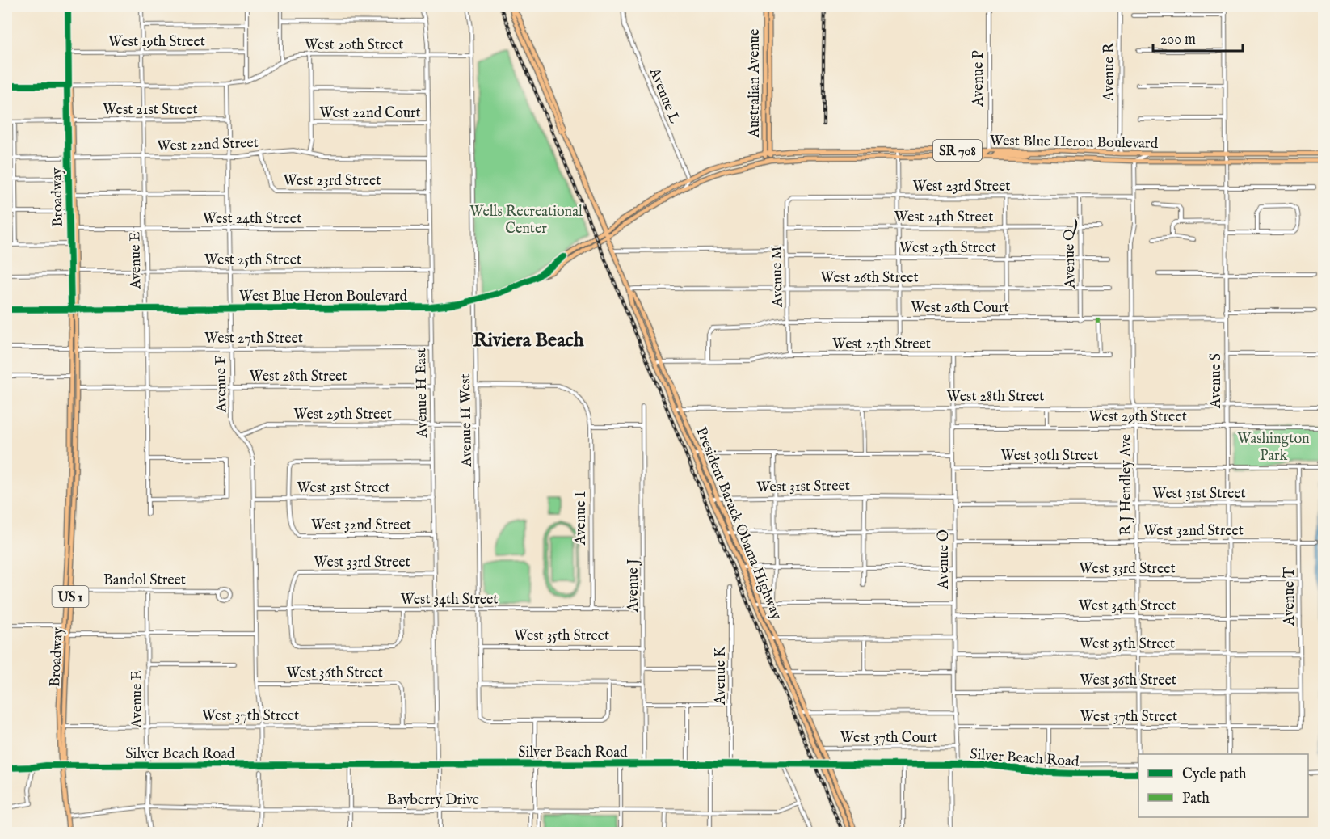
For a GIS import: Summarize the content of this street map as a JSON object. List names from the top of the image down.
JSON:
{
  "streets": {
    "main road": [
      "Australian Avenue",
      "West Blue Heron Boulevard",
      "SR 708",
      "Broadway",
      "President Barack Obama Highway",
      "US 1"
    ],
    "street": [
      "West 19th Street",
      "West 20th Street",
      "Avenue R",
      "Avenue P",
      "Avenue L",
      "West 21st Street",
      "West 22nd Court",
      "West 22nd Street",
      "West 23rd Street",
      "West 24th Street",
      "West 25th Street",
      "Avenue Q",
      "Avenue E",
      "Avenue M",
      "West 26th Street",
      "West 26th Court",
      "West 27th Street",
      "West 28th Street",
      "Avenue S",
      "Avenue F",
      "Avenue H East",
      "West 29th Street",
      "Avenue H West",
      "West 30th Street",
      "R J Hendley Ave",
      "West 31st Street",
      "Avenue I",
      "West 32nd Street",
      "Avenue O",
      "West 33rd Street",
      "Bandol Street",
      "Avenue J",
      "Avenue T",
      "West 34th Street",
      "West 35th Street",
      "West 36th Street",
      "Avenue K",
      "West 37th Street",
      "West 37th Court",
      "Silver Beach Road",
      "Bayberry Drive"
    ]
  },
  "crossings": [
    ["West 19th Street", "Broadway"],
    ["West 19th Street", "Avenue E"],
    ["West 20th Street", "Broadway"],
    ["West 20th Street", "Avenue E"],
    ["West 20th Street", "Avenue F"],
    ["West 20th Street", "Avenue H East"],
    ["West 20th Street", "Avenue H West"],
    ["Avenue R", "West Blue Heron Boulevard"],
    ["Avenue P", "West Blue Heron Boulevard"],
    ["Australian Avenue", "West Blue Heron Boulevard"],
    ["Avenue L", "West Blue Heron Boulevard"],
    ["West 21st Street", "Broadway"],
    ["West 21st Street", "Avenue E"],
    ["West 21st Street", "Avenue F"],
    ["West 22nd Court", "Avenue H East"],
    ["West Blue Heron Boulevard", "Broadway"],
    ["West Blue Heron Boulevard", "Avenue E"],
    ["West Blue Heron Boulevard", "Avenue S"],
    ["West Blue Heron Boulevard", "Avenue F"],
    ["West Blue Heron Boulevard", "Avenue H East"],
    ["West Blue Heron Boulevard", "Avenue H West"],
    ["West Blue Heron Boulevard", "President Barack Obama Highway"],
    ["West 22nd Street", "West 23rd Street"],
    ["West 22nd Street", "Broadway"],
    ["West 22nd Street", "Avenue E"],
    ["West 22nd Street", "Avenue F"],
    ["West 22nd Street", "Avenue H East"],
    ["West 23rd Street", "Avenue Q"],
    ["West 23rd Street", "Avenue M"],
    ["West 23rd Street", "Avenue H East"],
    ["West 23rd Street", "R J Hendley Ave"],
    ["Broadway", "West 24th Street"],
    ["Broadway", "West 25th Street"],
    ["Broadway", "West 27th Street"],
    ["Broadway", "West 28th Street"],
    ["Broadway", "Bandol Street"],
    ["Broadway", "US 1"],
    ["Broadway", "West 37th Street"],
    ["Broadway", "Silver Beach Road"],
    ["West 24th Street", "Avenue Q"],
    ["West 24th Street", "Avenue E"],
    ["West 24th Street", "Avenue M"],
    ["West 24th Street", "Avenue F"],
    ["West 24th Street", "Avenue H East"],
    ["West 25th Street", "Avenue Q"],
    ["West 25th Street", "Avenue E"],
    ["West 25th Street", "Avenue M"],
    ["West 25th Street", "Avenue F"],
    ["West 25th Street", "Avenue H East"],
    ["Avenue Q", "West 26th Street"],
    ["Avenue Q", "West 26th Court"],
    ["Avenue E", "West 27th Street"],
    ["Avenue E", "West 28th Street"],
    ["Avenue E", "Bandol Street"],
    ["Avenue E", "West 37th Street"],
    ["Avenue E", "Silver Beach Road"],
    ["Avenue M", "West 26th Street"],
    ["Avenue M", "West 26th Court"],
    ["Avenue M", "West 27th Street"],
    ["West 26th Street", "President Barack Obama Highway"],
    ["West 26th Court", "West 27th Street"],
    ["West 26th Court", "Avenue S"],
    ["West 26th Court", "R J Hendley Ave"],
    ["West 27th Street", "Avenue F"],
    ["West 27th Street", "Avenue H East"],
    ["West 27th Street", "President Barack Obama Highway"],
    ["West 27th Street", "Avenue O"],
    ["West 28th Street", "Avenue S"],
    ["West 28th Street", "Avenue F"],
    ["West 28th Street", "Avenue H East"],
    ["West 28th Street", "R J Hendley Ave"],
    ["West 28th Street", "President Barack Obama Highway"],
    ["West 28th Street", "Avenue O"],
    ["Avenue S", "West 29th Street"],
    ["Avenue S", "West 30th Street"],
    ["Avenue S", "West 31st Street"],
    ["Avenue S", "West 32nd Street"],
    ["Avenue S", "West 33rd Street"],
    ["Avenue S", "West 34th Street"],
    ["Avenue S", "West 35th Street"],
    ["Avenue S", "West 36th Street"],
    ["Avenue S", "West 37th Street"],
    ["Avenue F", "West 29th Street"],
    ["Avenue F", "West 31st Street"],
    ["Avenue F", "West 34th Street"],
    ["Avenue F", "West 36th Street"],
    ["Avenue F", "West 37th Street"],
    ["Avenue F", "Silver Beach Road"],
    ["Avenue H East", "West 29th Street"],
    ["Avenue H East", "West 31st Street"],
    ["Avenue H East", "West 32nd Street"],
    ["Avenue H East", "West 33rd Street"],
    ["Avenue H East", "West 34th Street"],
    ["Avenue H East", "West 37th Street"],
    ["Avenue H East", "Silver Beach Road"],
    ["Avenue H East", "Bayberry Drive"],
    ["West 29th Street", "Avenue H West"],
    ["West 29th Street", "R J Hendley Ave"],
    ["West 29th Street", "Avenue O"],
    ["Avenue H West", "West 34th Street"],
    ["Avenue H West", "West 35th Street"],
    ["West 30th Street", "R J Hendley Ave"],
    ["West 30th Street", "Avenue O"],
    ["West 30th Street", "Avenue T"],
    ["R J Hendley Ave", "West 31st Street"],
    ["R J Hendley Ave", "West 32nd Street"],
    ["R J Hendley Ave", "West 33rd Street"],
    ["R J Hendley Ave", "West 34th Street"],
    ["R J Hendley Ave", "West 35th Street"],
    ["R J Hendley Ave", "West 36th Street"],
    ["R J Hendley Ave", "West 37th Street"],
    ["West 31st Street", "President Barack Obama Highway"],
    ["West 31st Street", "West 32nd Street"],
    ["West 31st Street", "Avenue O"],
    ["West 31st Street", "Avenue T"],
    ["Avenue I", "West 34th Street"],
    ["President Barack Obama Highway", "West 37th Court"],
    ["President Barack Obama Highway", "Silver Beach Road"],
    ["West 32nd Street", "Avenue O"],
    ["West 32nd Street", "Avenue T"],
    ["Avenue O", "West 33rd Street"],
    ["Avenue O", "West 34th Street"],
    ["Avenue O", "West 35th Street"],
    ["Avenue O", "West 36th Street"],
    ["Avenue O", "West 37th Street"],
    ["Avenue O", "West 37th Court"],
    ["Avenue O", "Silver Beach Road"],
    ["West 33rd Street", "Avenue T"],
    ["West 33rd Street", "West 34th Street"],
    ["Avenue J", "West 34th Street"],
    ["Avenue J", "West 35th Street"],
    ["Avenue J", "Silver Beach Road"],
    ["US 1", "Silver Beach Road"],
    ["US 1", "Bayberry Drive"],
    ["Avenue T", "West 34th Street"],
    ["Avenue T", "West 35th Street"],
    ["Avenue T", "West 36th Street"],
    ["Avenue T", "West 37th Street"],
    ["West 36th Street", "West 37th Street"],
    ["Avenue K", "Silver Beach Road"]
  ],
  "districts": ["Riviera Beach"],
  "parks": ["Wells Recreational Center", "Washington Park"],
  "legend": ["Cycle path", "Path"],
  "scale_bar": "200 m"
}
